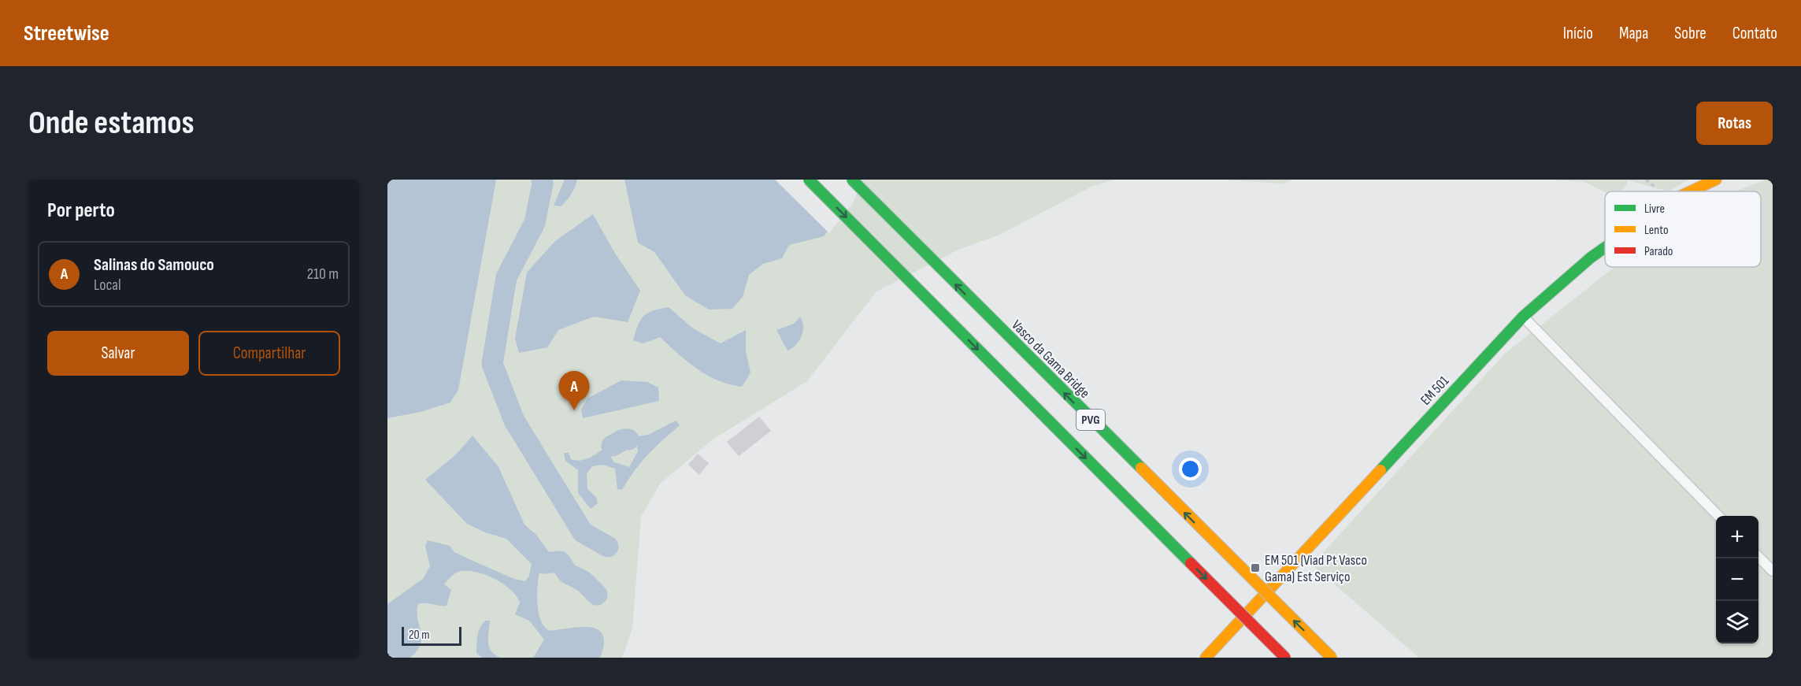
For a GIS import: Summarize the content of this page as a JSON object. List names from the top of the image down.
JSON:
{
  "streets": {
    "main road": ["Vasco da Gama Bridge", "EM 501", "PVG"]
  },
  "places": {
    "transit": ["EM 501 (Viad Pt Vasco Gama) Est Serviço"]
  },
  "legend": ["Livre", "Lento", "Parado"],
  "scale_bar": "20 m",
  "page": {
    "header": "Streetwise",
    "nav": [
      "Início",
      "Mapa",
      "Sobre",
      "Contato"
    ],
    "buttons": [
      "Rotas",
      ["Salvar", "Compartilhar"]
    ],
    "title": "Onde estamos",
    "heading": "Por perto",
    "list": [
      {
        "mark": "A",
        "name": "Salinas do Samouco",
        "note": "Local",
        "value": "210 m"
      }
    ],
    "pins": "A",
    "map_buttons": ["+", "−"],
    "scale": "20 m"
  }
}
